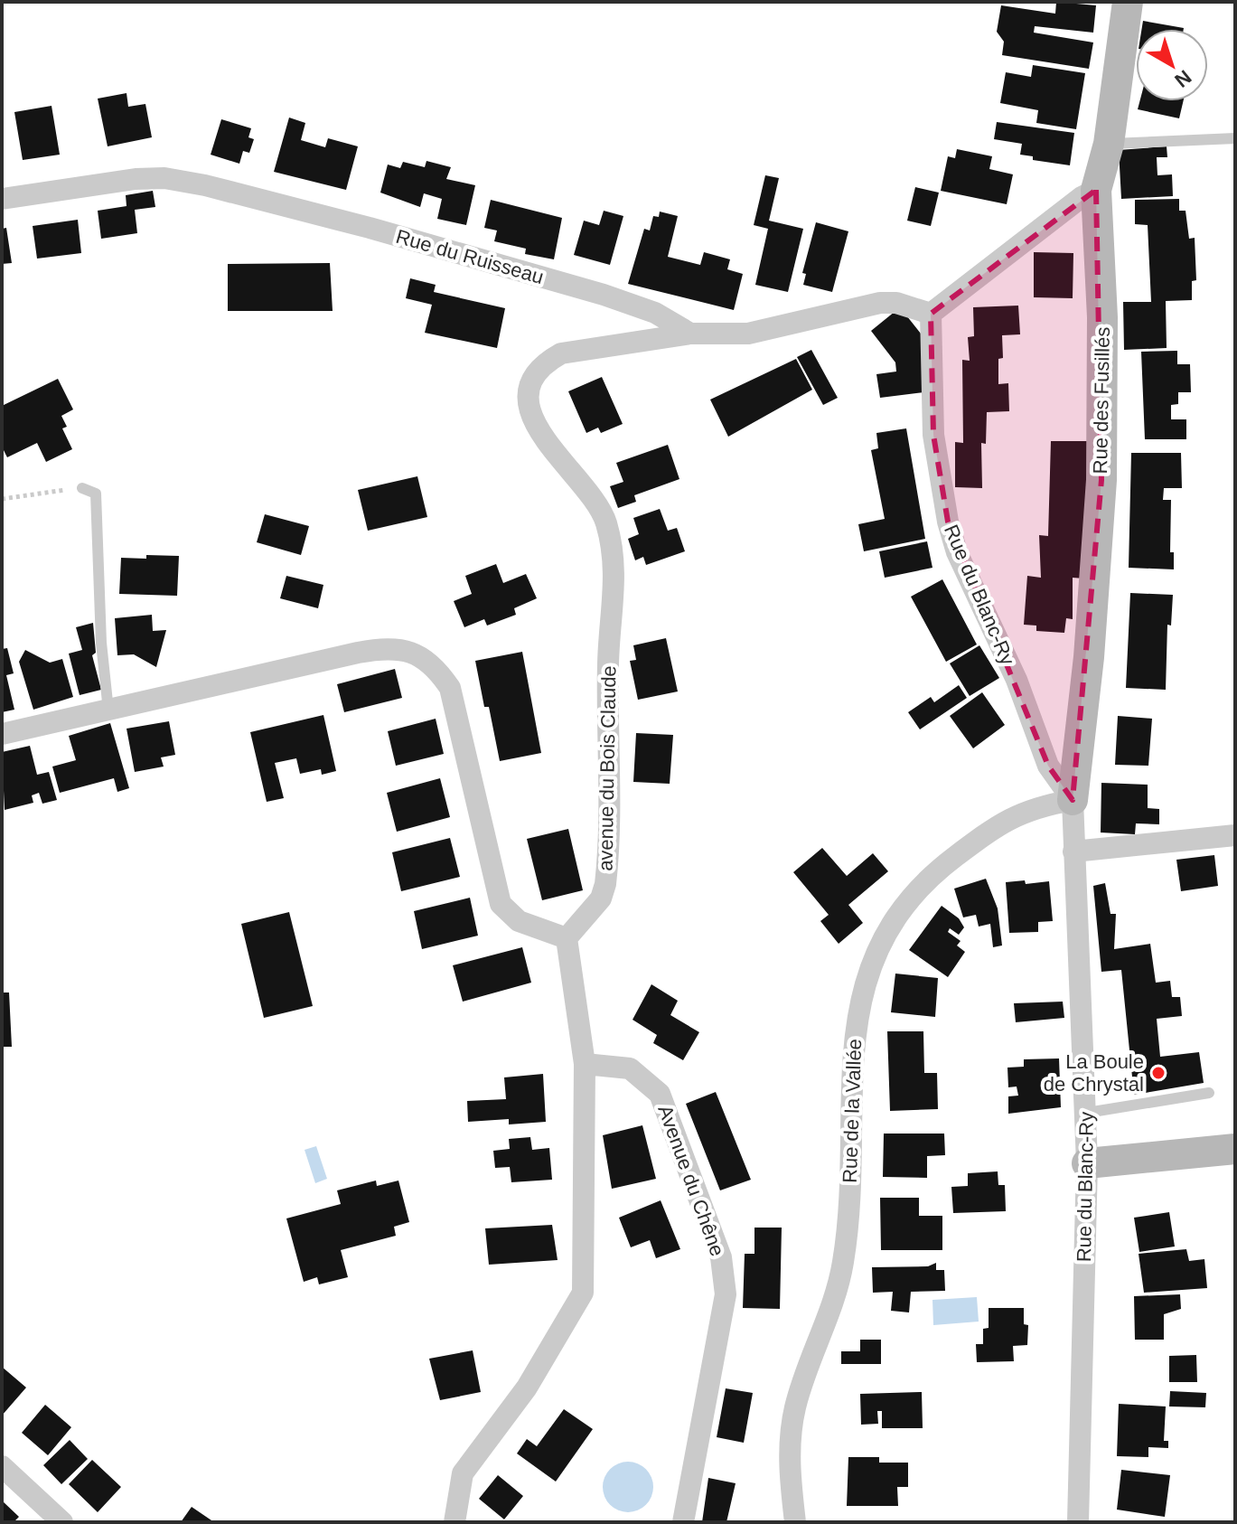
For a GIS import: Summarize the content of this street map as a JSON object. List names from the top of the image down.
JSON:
{
  "streets": {
    "street": [
      "Rue du Ruisseau",
      "Rue des Fusillés",
      "Rue du Blanc-Ry",
      "avenue du Bois Claude",
      "Rue de la Vallée",
      "Avenue du Chêne"
    ]
  },
  "crossings": [
    ["Rue du Ruisseau", "avenue du Bois Claude"],
    ["Rue des Fusillés", "Rue du Blanc-Ry"],
    ["Rue des Fusillés", "Rue de la Vallée"],
    ["Rue du Blanc-Ry", "Rue de la Vallée"]
  ],
  "places": ["La Boule de Chrystal"],
  "north": "bottom right"
}
